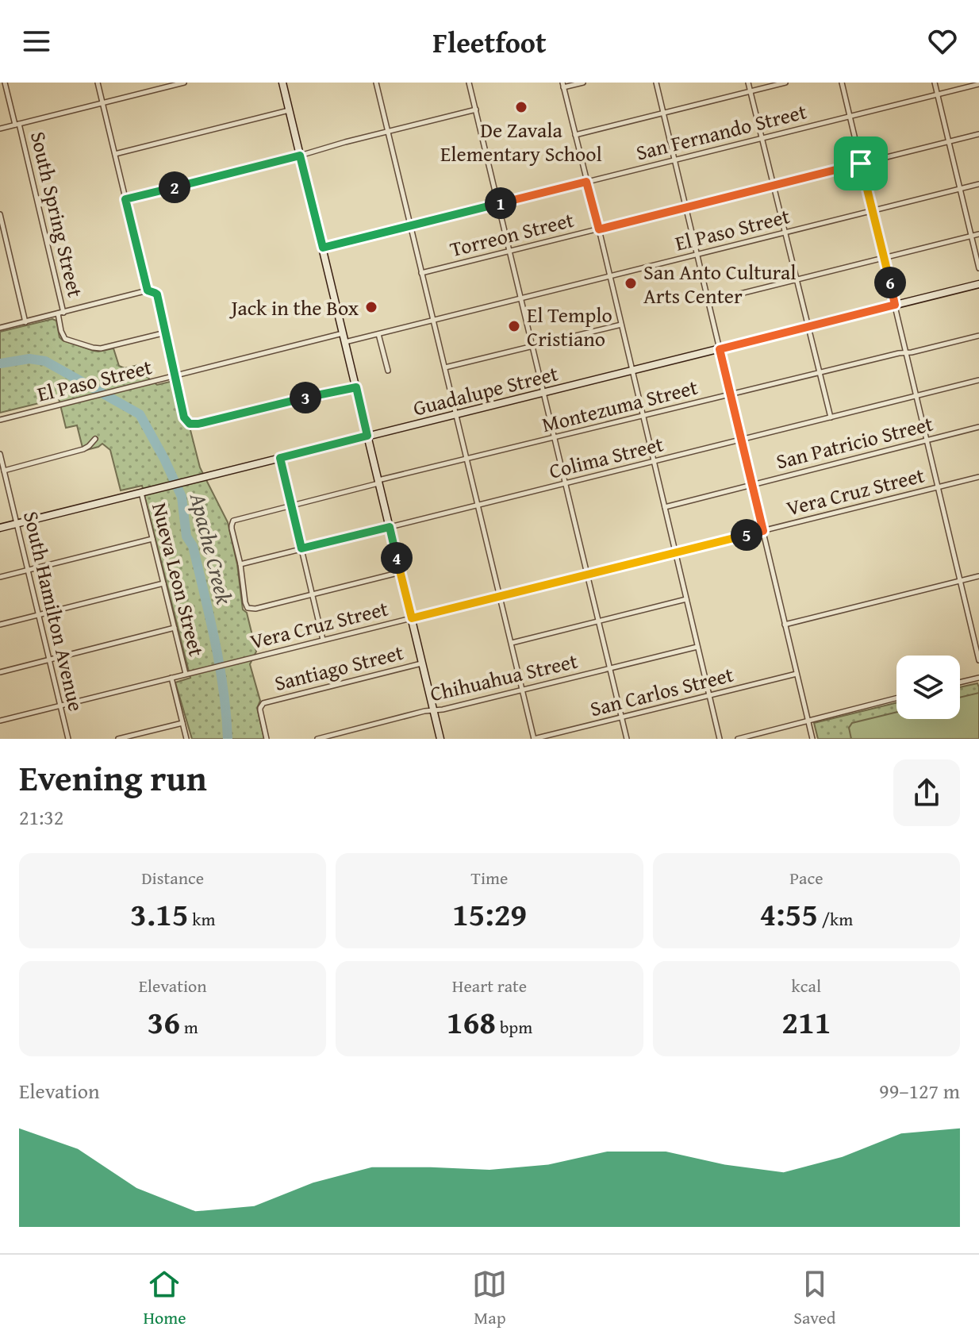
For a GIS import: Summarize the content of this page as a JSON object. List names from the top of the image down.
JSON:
{
  "streets": {
    "main road": ["Guadalupe Street"],
    "street": [
      "San Fernando Street",
      "South Spring Street",
      "El Paso Street",
      "Torreon Street",
      "Montezuma Street",
      "San Patricio Street",
      "Colima Street",
      "Vera Cruz Street",
      "Nueva Leon Street",
      "South Hamilton Avenue",
      "Santiago Street",
      "Chihuahua Street",
      "San Carlos Street"
    ]
  },
  "crossings": [
    ["Guadalupe Street", "Nueva Leon Street"],
    ["Guadalupe Street", "South Hamilton Avenue"],
    ["Montezuma Street", "Colima Street"],
    ["Vera Cruz Street", "Nueva Leon Street"],
    ["Vera Cruz Street", "South Hamilton Avenue"]
  ],
  "water": ["Apache Creek"],
  "places": [
    "De Zavala Elementary School",
    "San Anto Cultural Arts Center",
    "Jack in the Box",
    "El Templo Cristiano"
  ],
  "page": {
    "header": "Fleetfoot",
    "pins": [
      "2",
      "1",
      "6",
      "3",
      "5",
      "4"
    ],
    "heading": ["Evening run", "21:32"],
    "stats": [
      ["Distance", "3.15 km"],
      ["Time", "15:29"],
      ["Pace", "4:55 /km"],
      ["Elevation", "36 m"],
      ["Heart rate", "168 bpm"],
      ["kcal", "211"]
    ],
    "chart": ["Elevation", "99–127 m"],
    "tabs": ["Home", "Map", "Saved"]
  }
}
